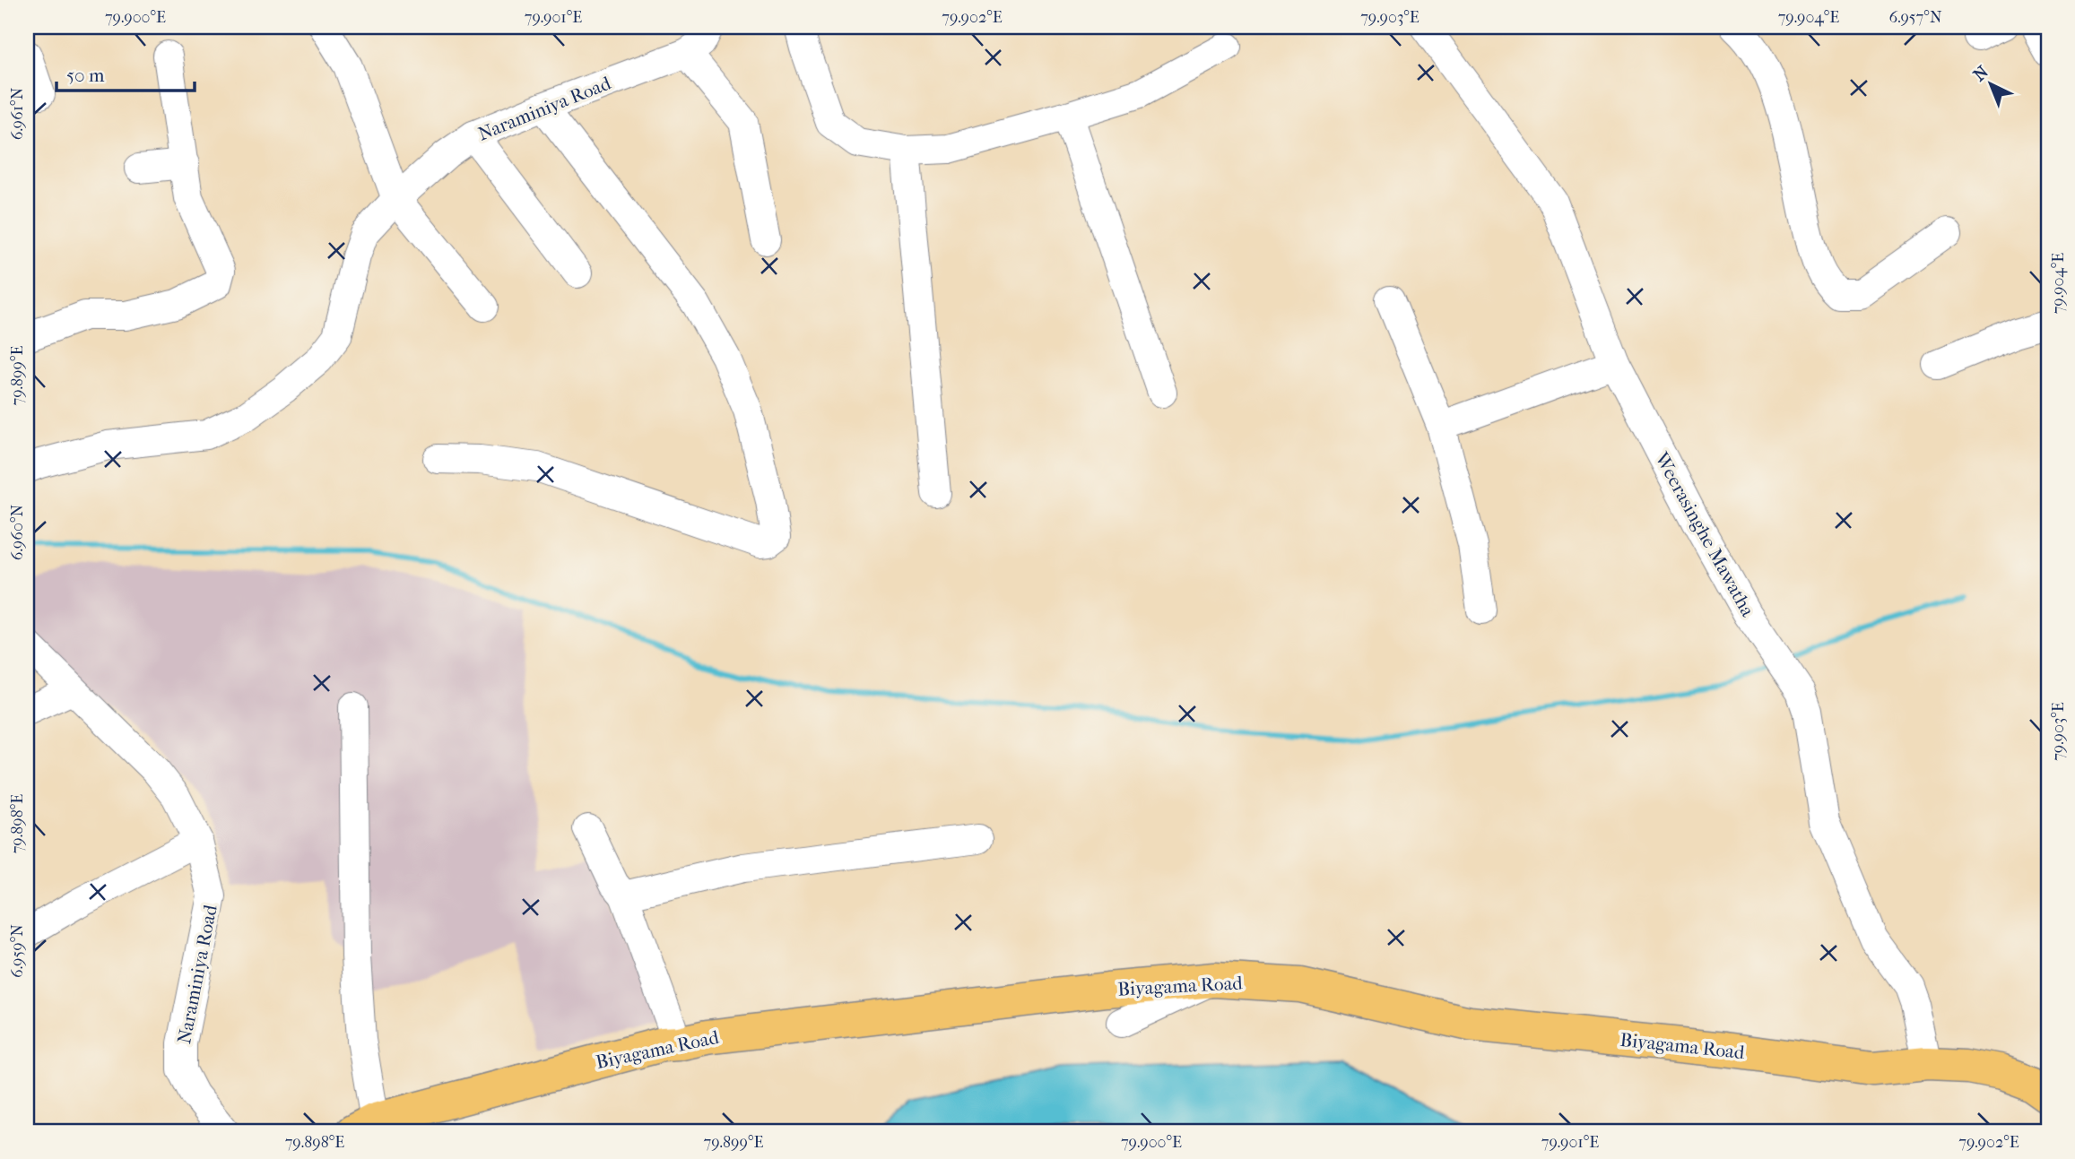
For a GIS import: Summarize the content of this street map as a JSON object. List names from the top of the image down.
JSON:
{
  "streets": {
    "main road": ["Biyagama Road"],
    "street": ["Naraminiya Road", "Weerasinghe Mawatha"]
  },
  "crossings": [
    ["Weerasinghe Mawatha", "Biyagama Road"]
  ],
  "scale_bar": "50 m",
  "north": "top left",
  "coordinates": [
    "79.900°E",
    "79.901°E",
    "79.902°E",
    "79.903°E",
    "79.904°E",
    "6.957°N",
    "6.961°N",
    "79.899°E",
    "6.960°N",
    "79.898°E",
    "6.959°N"
  ]
}
